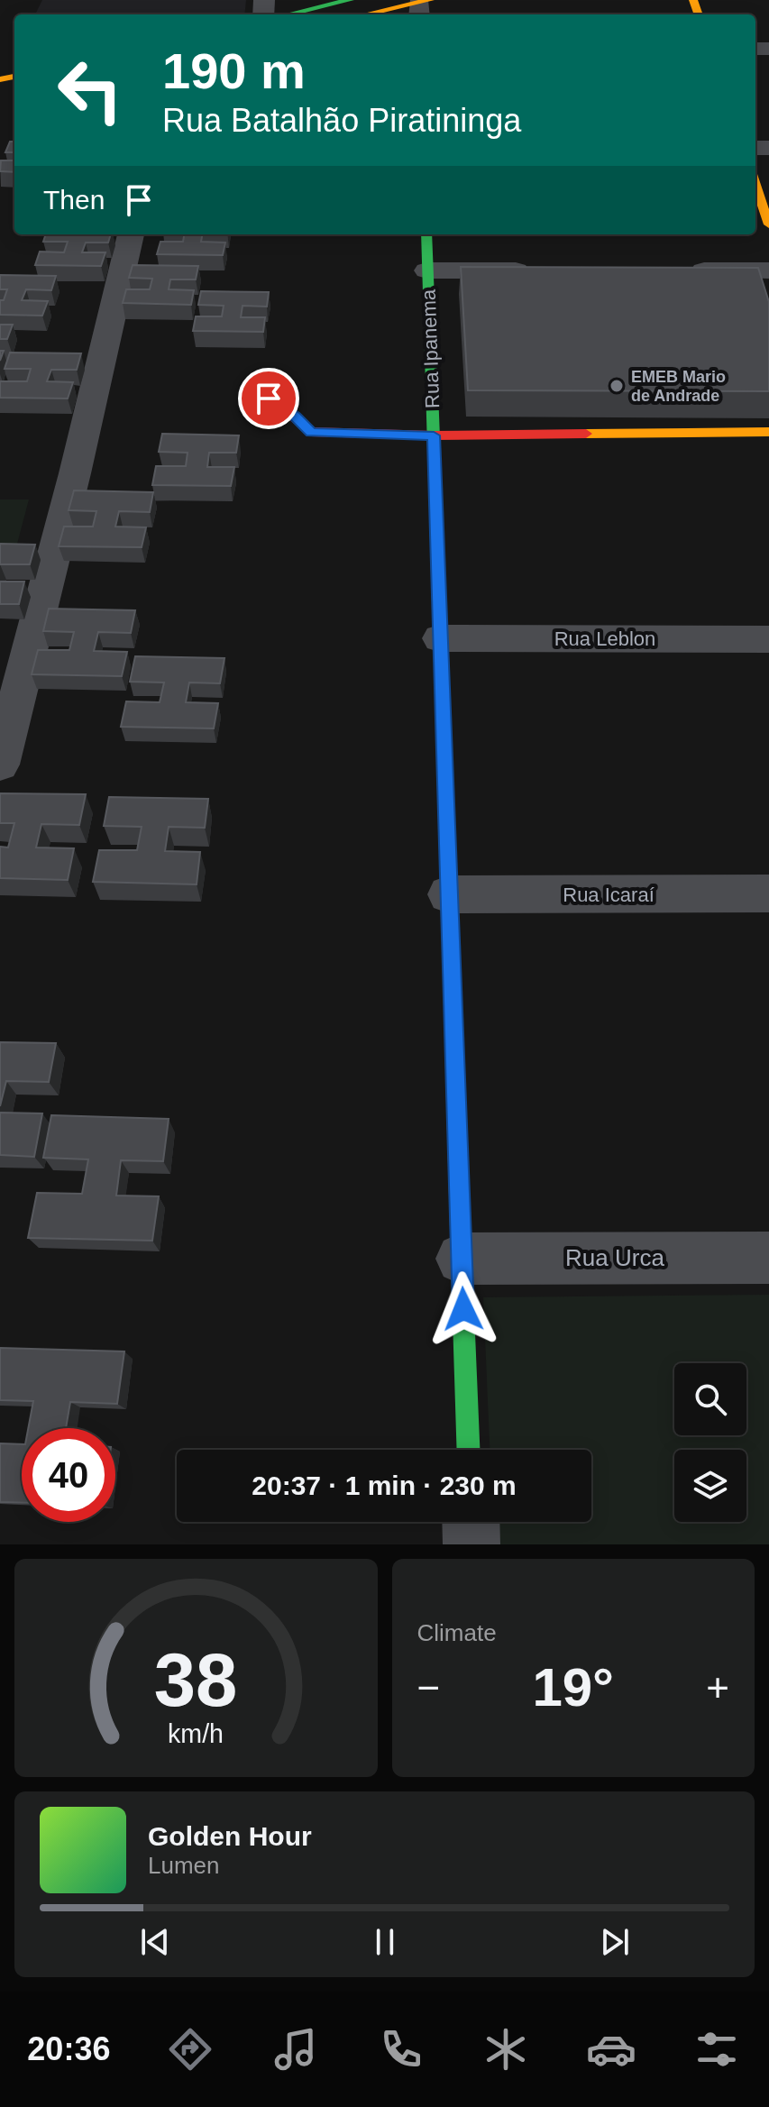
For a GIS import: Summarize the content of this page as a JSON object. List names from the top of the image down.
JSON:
{
  "streets": {
    "street": [
      "Rua Ipanema",
      "Rua Leblon",
      "Rua Icaraí",
      "Rua Urca"
    ]
  },
  "crossings": [
    ["Rua Ipanema", "Rua Leblon"],
    ["Rua Ipanema", "Rua Icaraí"],
    ["Rua Ipanema", "Rua Urca"]
  ],
  "places": ["EMEB Mario de Andrade"],
  "page": {
    "turn": ["190 m", "Rua Batalhão Piratininga"],
    "then": "Then",
    "limit": "40",
    "trip": "20:37 · 1 min · 230 m",
    "tile": "Climate",
    "heat": ["−", "19°", "+"],
    "song": ["Golden Hour", "Lumen"],
    "tabs": "20:36",
    "gauge": ["38", "km/h"]
  }
}
